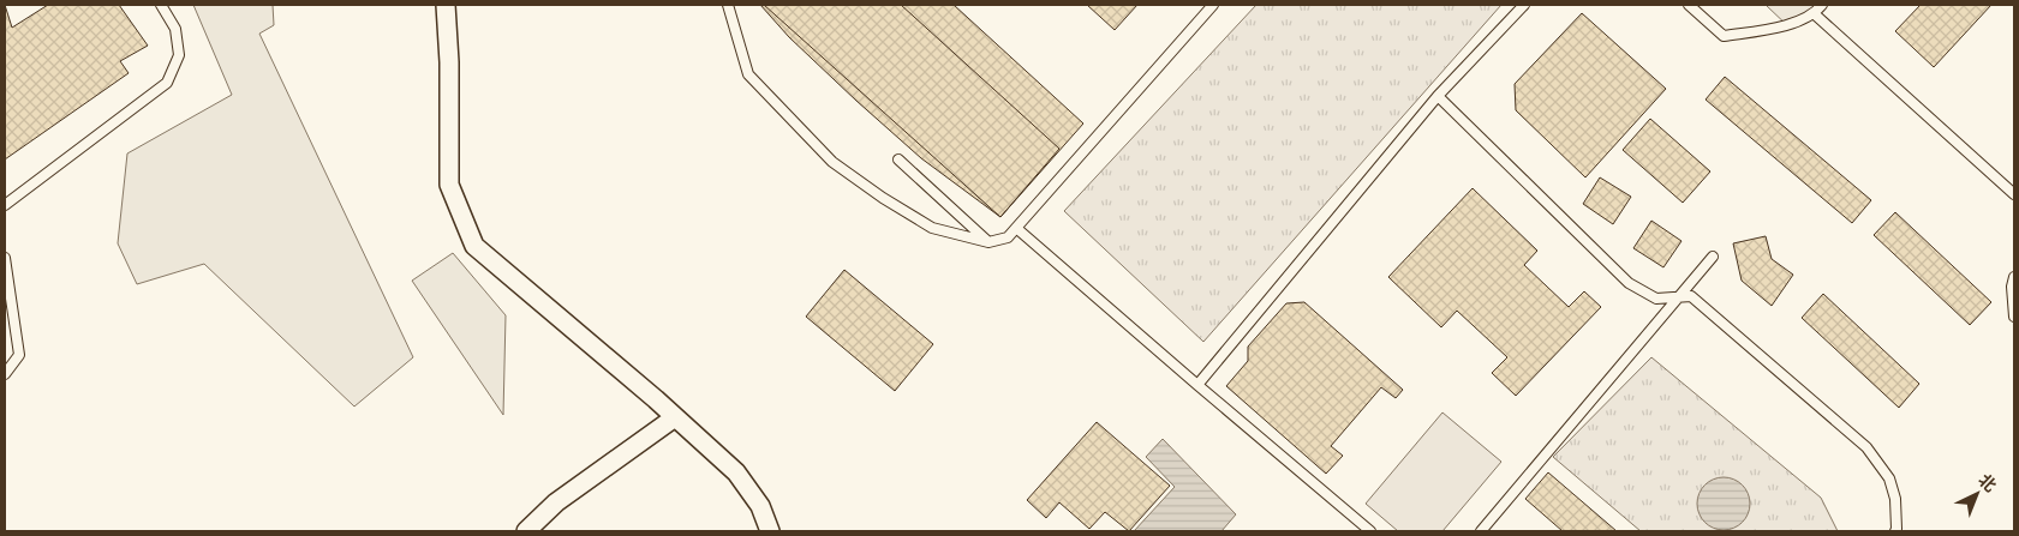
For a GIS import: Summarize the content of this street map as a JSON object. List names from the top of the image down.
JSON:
{
  "north": "top right"
}
